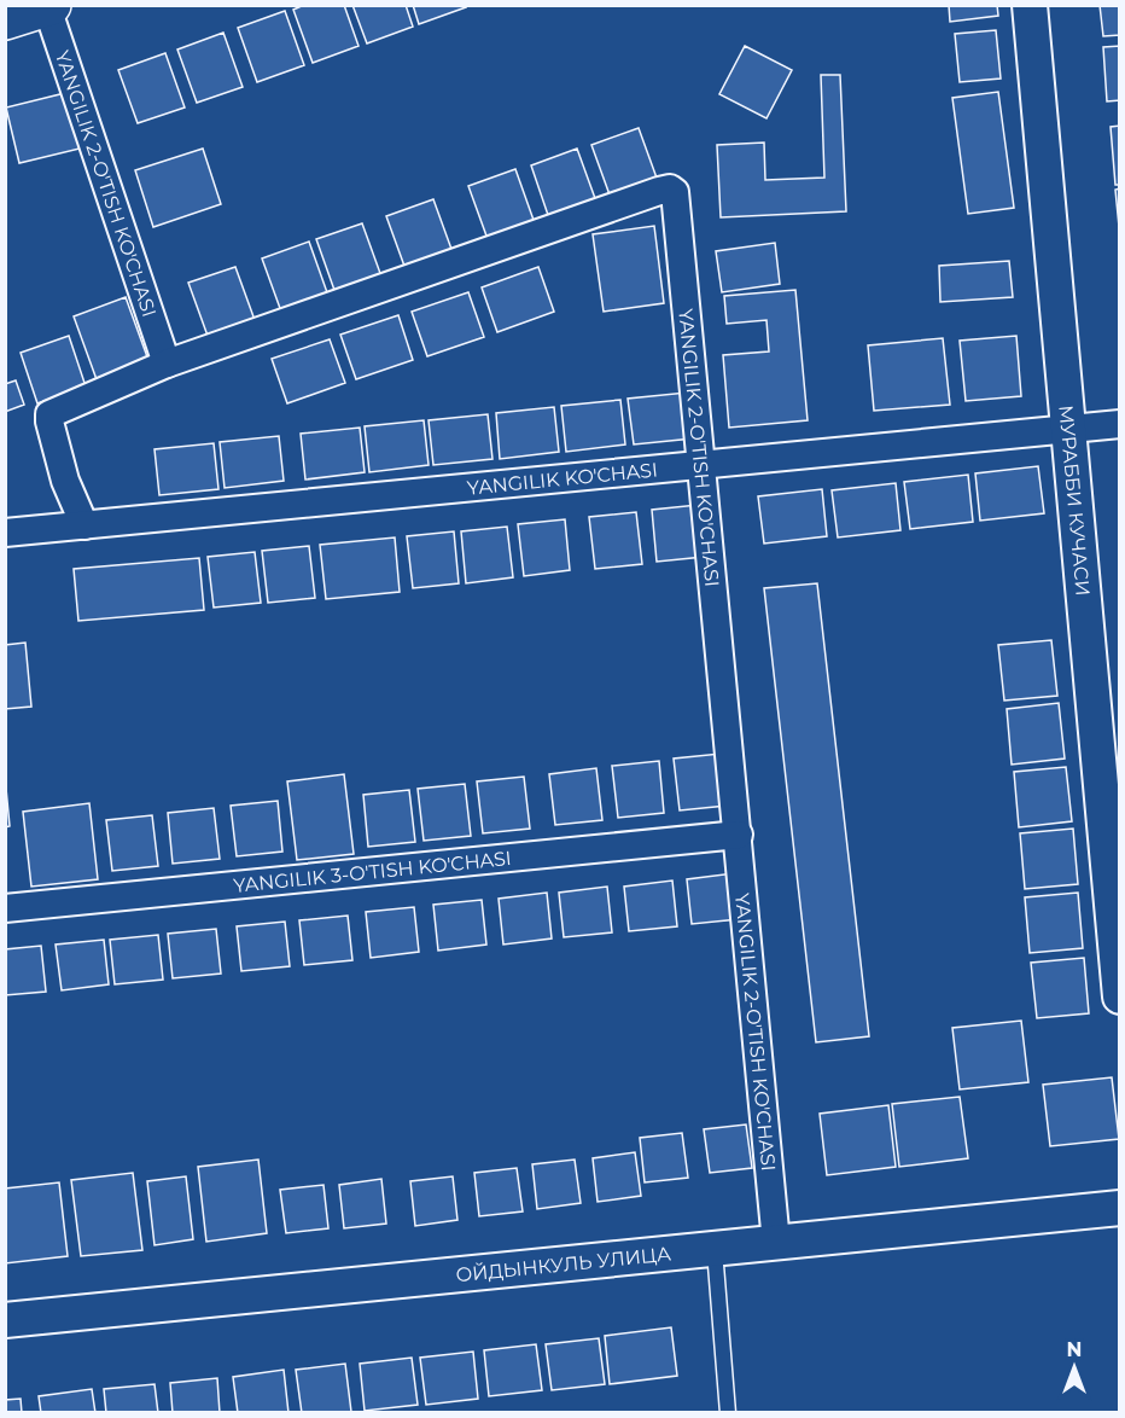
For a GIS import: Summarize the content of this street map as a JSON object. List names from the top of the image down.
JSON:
{
  "streets": {
    "street": [
      "YANGILIK 2-O'TISH KO'CHASI",
      "YANGILIK KO'CHASI",
      "МУРАББИ КУЧАСИ",
      "YANGILIK 3-O'TISH KO'CHASI",
      "ОЙДЫНКУЛЬ УЛИЦА"
    ]
  },
  "crossings": [
    ["YANGILIK 2-O'TISH KO'CHASI", "YANGILIK KO'CHASI"],
    ["YANGILIK 2-O'TISH KO'CHASI", "YANGILIK 3-O'TISH KO'CHASI"],
    ["YANGILIK 2-O'TISH KO'CHASI", "ОЙДЫНКУЛЬ УЛИЦА"],
    ["YANGILIK KO'CHASI", "МУРАББИ КУЧАСИ"]
  ],
  "north": "top"
}
